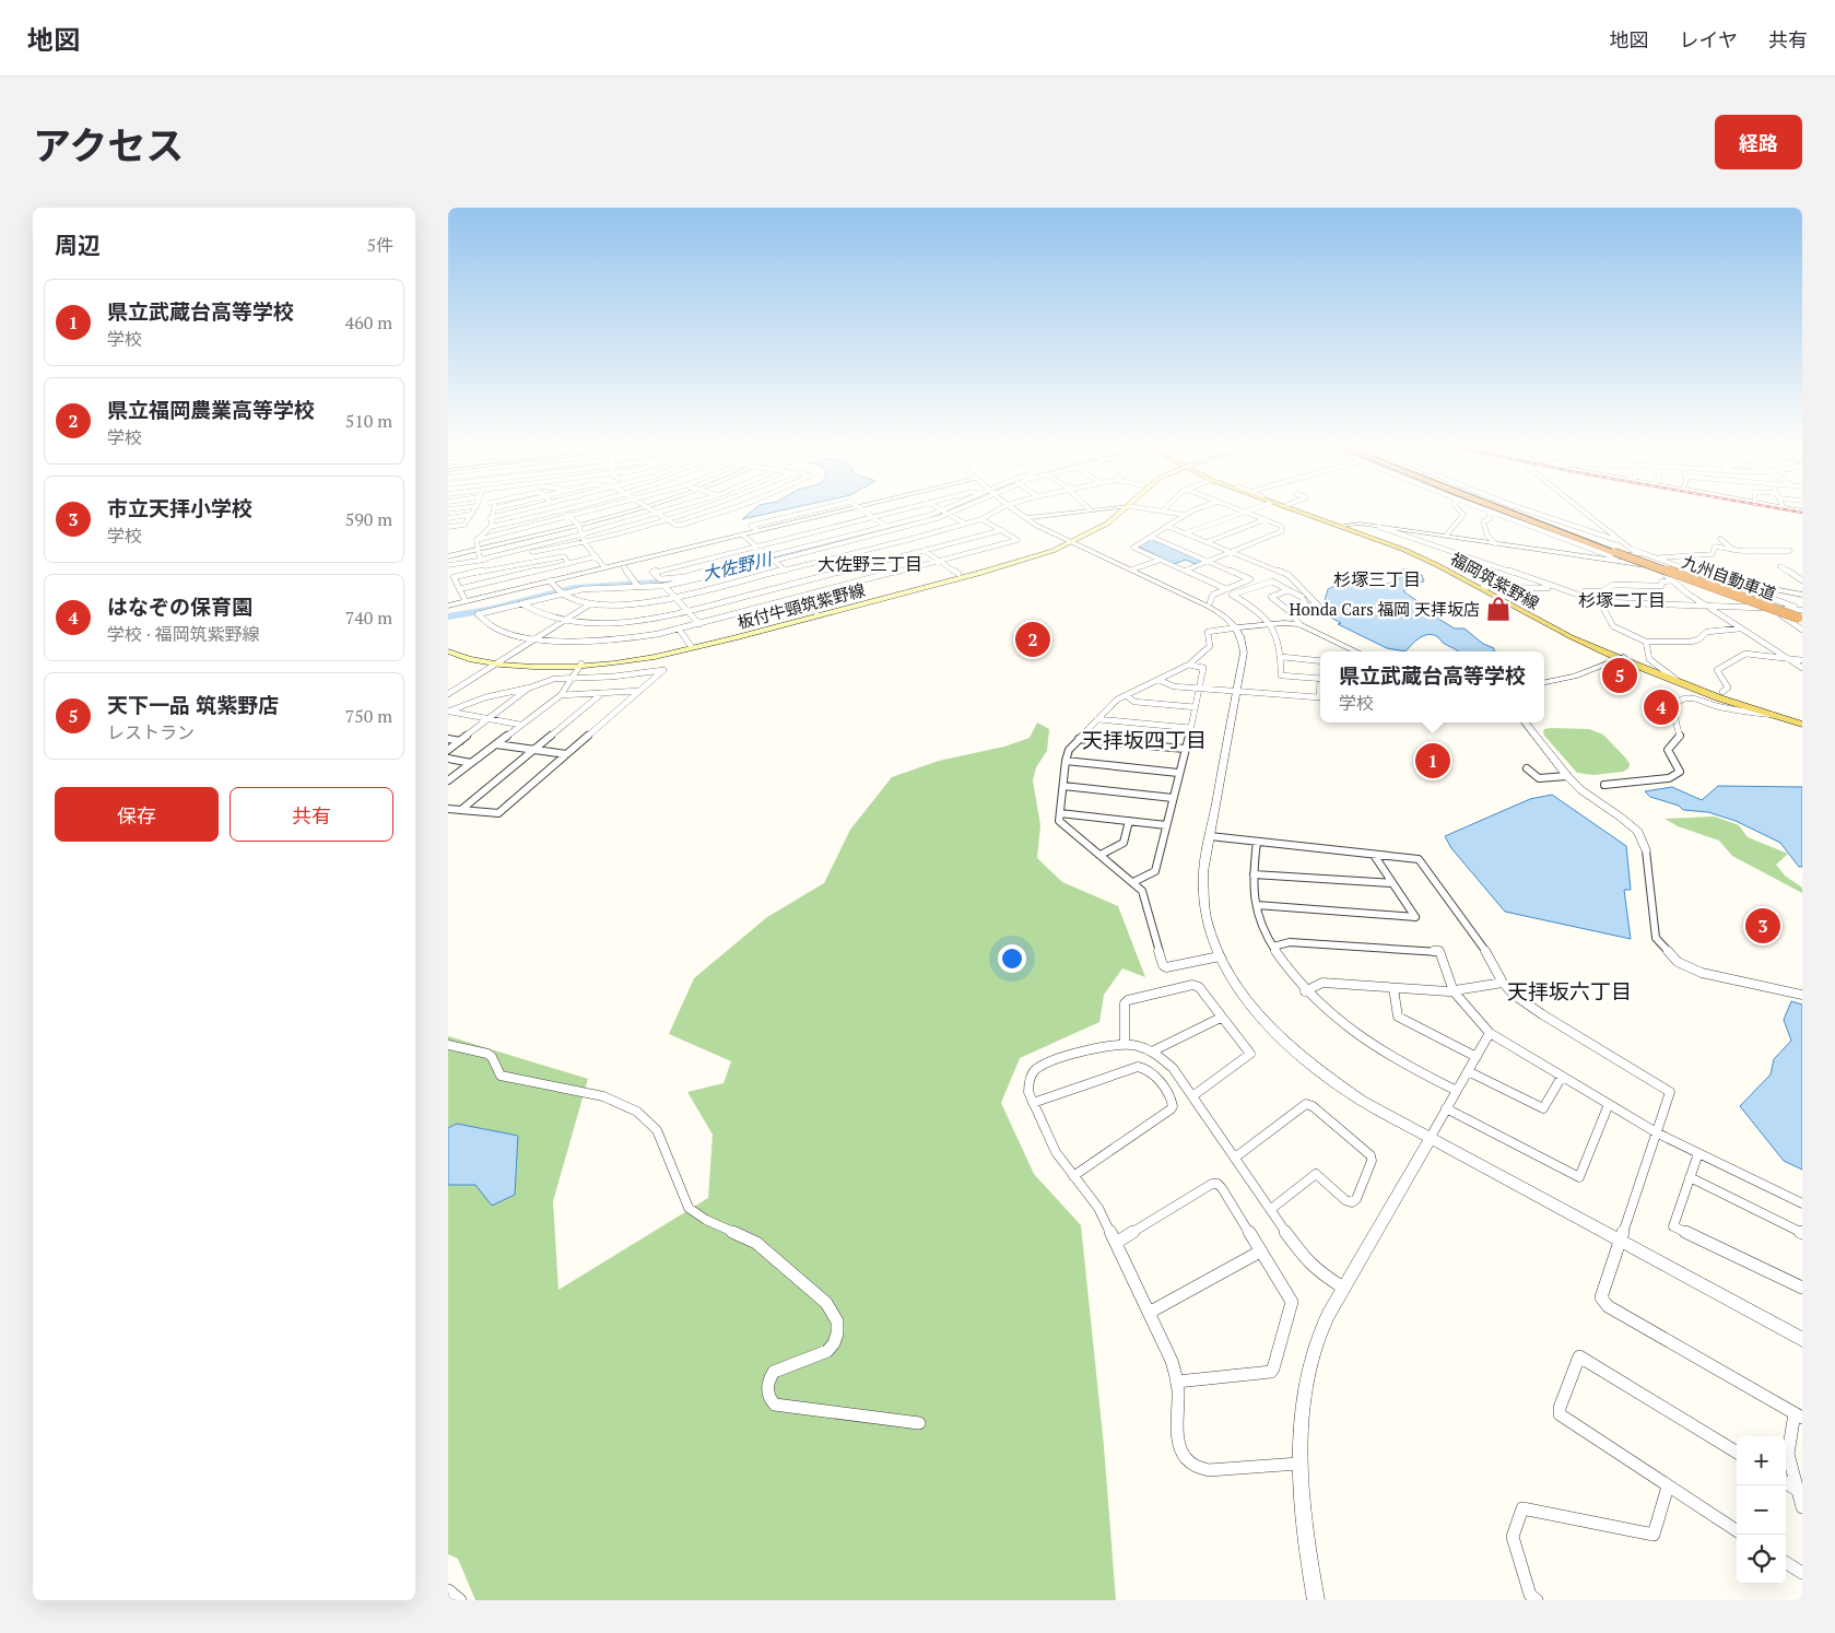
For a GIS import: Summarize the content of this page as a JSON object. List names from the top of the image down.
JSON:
{
  "streets": {
    "highway": ["九州自動車道"],
    "main road": ["福岡筑紫野線", "板付牛頸筑紫野線"]
  },
  "districts": [
    "大佐野三丁目",
    "杉塚三丁目",
    "杉塚二丁目",
    "天拝坂四丁目",
    "天拝坂六丁目"
  ],
  "water": ["大佐野川"],
  "places": {
    "shop": ["Honda Cars 福岡 天拝坂店"]
  },
  "page": {
    "header": "地図",
    "nav": ["地図", "レイヤ", "共有"],
    "title": "アクセス",
    "buttons": [
      "経路",
      ["保存", "共有"]
    ],
    "heading": ["周辺", "5件"],
    "list": [
      {
        "mark": "1",
        "name": "県立武蔵台高等学校",
        "note": "学校",
        "value": "460 m"
      },
      {
        "mark": "2",
        "name": "県立福岡農業高等学校",
        "note": "学校",
        "value": "510 m"
      },
      {
        "mark": "3",
        "name": "市立天拝小学校",
        "note": "学校",
        "value": "590 m"
      },
      {
        "mark": "4",
        "name": "はなぞの保育園",
        "note": "学校 · 福岡筑紫野線",
        "value": "740 m"
      },
      {
        "mark": "5",
        "name": "天下一品 筑紫野店",
        "note": "レストラン",
        "value": "750 m"
      }
    ],
    "pins": [
      "2",
      "5",
      "4",
      "1",
      "3"
    ],
    "popup": ["県立武蔵台高等学校", "学校"],
    "map_buttons": ["+", "−"]
  }
}
